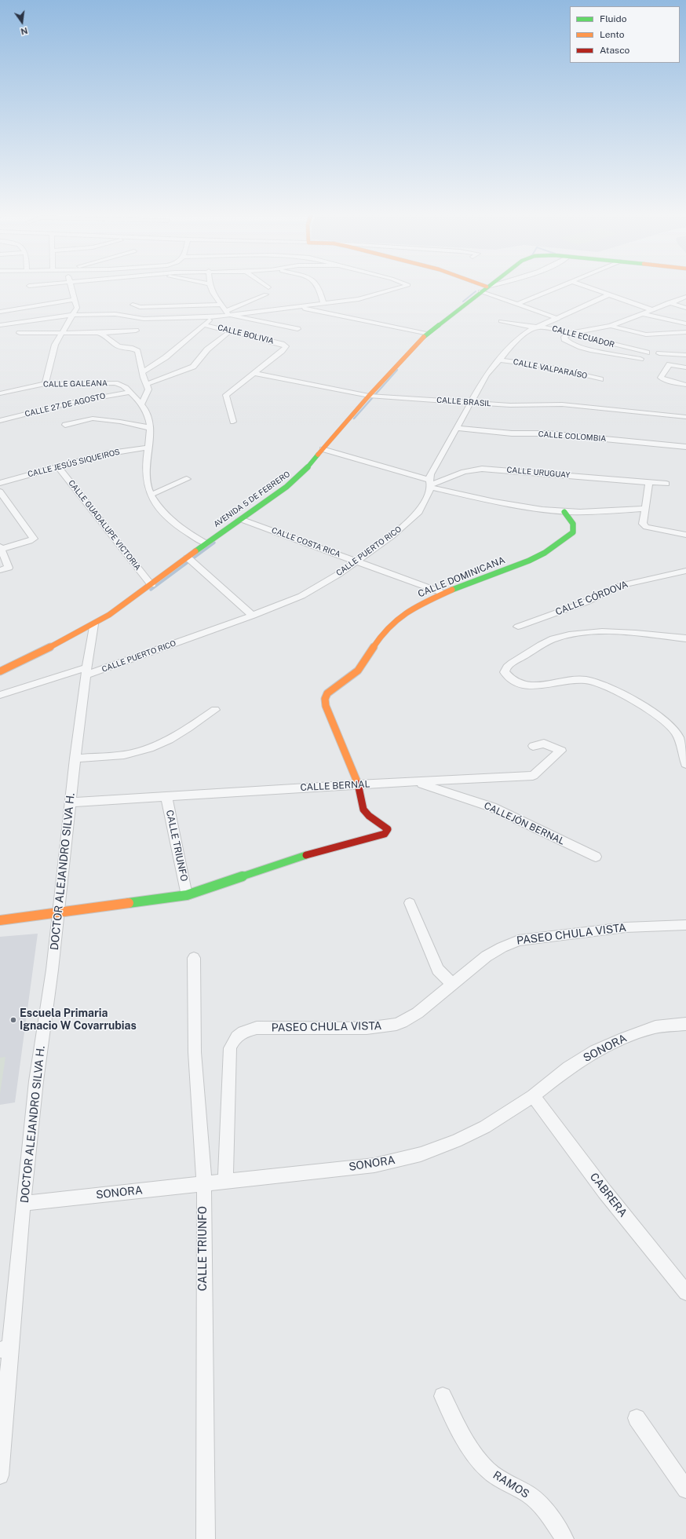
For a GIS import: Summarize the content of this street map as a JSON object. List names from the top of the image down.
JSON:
{
  "streets": {
    "street": [
      "CALLE BOLIVIA",
      "CALLE ECUADOR",
      "CALLE VALPARAÍSO",
      "CALLE GALEANA",
      "CALLE BRASIL",
      "CALLE 27 DE AGOSTO",
      "CALLE COLOMBIA",
      "CALLE JESÚS SIQUEIROS",
      "CALLE URUGUAY",
      "AVENIDA 5 DE FEBRERO",
      "CALLE GUADALUPE VICTORIA",
      "CALLE COSTA RICA",
      "CALLE PUERTO RICO",
      "CALLE DOMINICANA",
      "CALLE CÓRDOVA",
      "CALLE BERNAL",
      "CALLEJÓN BERNAL",
      "CALLE TRIUNFO",
      "DOCTOR ALEJANDRO SILVA H.",
      "PASEO CHULA VISTA",
      "SONORA",
      "CABRERA",
      "RAMOS"
    ]
  },
  "crossings": [
    ["CALLE BOLIVIA", "CALLE BRASIL"],
    ["CALLE ECUADOR", "CALLE PUERTO RICO"],
    ["CALLE VALPARAÍSO", "CALLE PUERTO RICO"],
    ["CALLE GALEANA", "CALLE 27 DE AGOSTO"],
    ["CALLE GALEANA", "CALLE JESÚS SIQUEIROS"],
    ["CALLE GALEANA", "AVENIDA 5 DE FEBRERO"],
    ["CALLE BRASIL", "AVENIDA 5 DE FEBRERO"],
    ["CALLE BRASIL", "CALLE PUERTO RICO"],
    ["CALLE COLOMBIA", "CALLE PUERTO RICO"],
    ["CALLE JESÚS SIQUEIROS", "CALLE GUADALUPE VICTORIA"],
    ["CALLE URUGUAY", "CALLE PUERTO RICO"],
    ["AVENIDA 5 DE FEBRERO", "CALLE GUADALUPE VICTORIA"],
    ["AVENIDA 5 DE FEBRERO", "CALLE COSTA RICA"],
    ["AVENIDA 5 DE FEBRERO", "DOCTOR ALEJANDRO SILVA H."],
    ["CALLE COSTA RICA", "CALLE PUERTO RICO"],
    ["CALLE COSTA RICA", "CALLE DOMINICANA"],
    ["CALLE PUERTO RICO", "DOCTOR ALEJANDRO SILVA H."],
    ["CALLE DOMINICANA", "CALLE BERNAL"],
    ["CALLE DOMINICANA", "CALLE TRIUNFO"],
    ["CALLE BERNAL", "CALLEJÓN BERNAL"],
    ["CALLE BERNAL", "CALLE TRIUNFO"],
    ["CALLE BERNAL", "DOCTOR ALEJANDRO SILVA H."],
    ["CALLE TRIUNFO", "SONORA"],
    ["DOCTOR ALEJANDRO SILVA H.", "SONORA"],
    ["PASEO CHULA VISTA", "SONORA"],
    ["SONORA", "CABRERA"]
  ],
  "places": ["Escuela Primaria Ignacio W Covarrubias"],
  "legend": ["Fluido", "Lento", "Atasco"],
  "north": "bottom"
}
